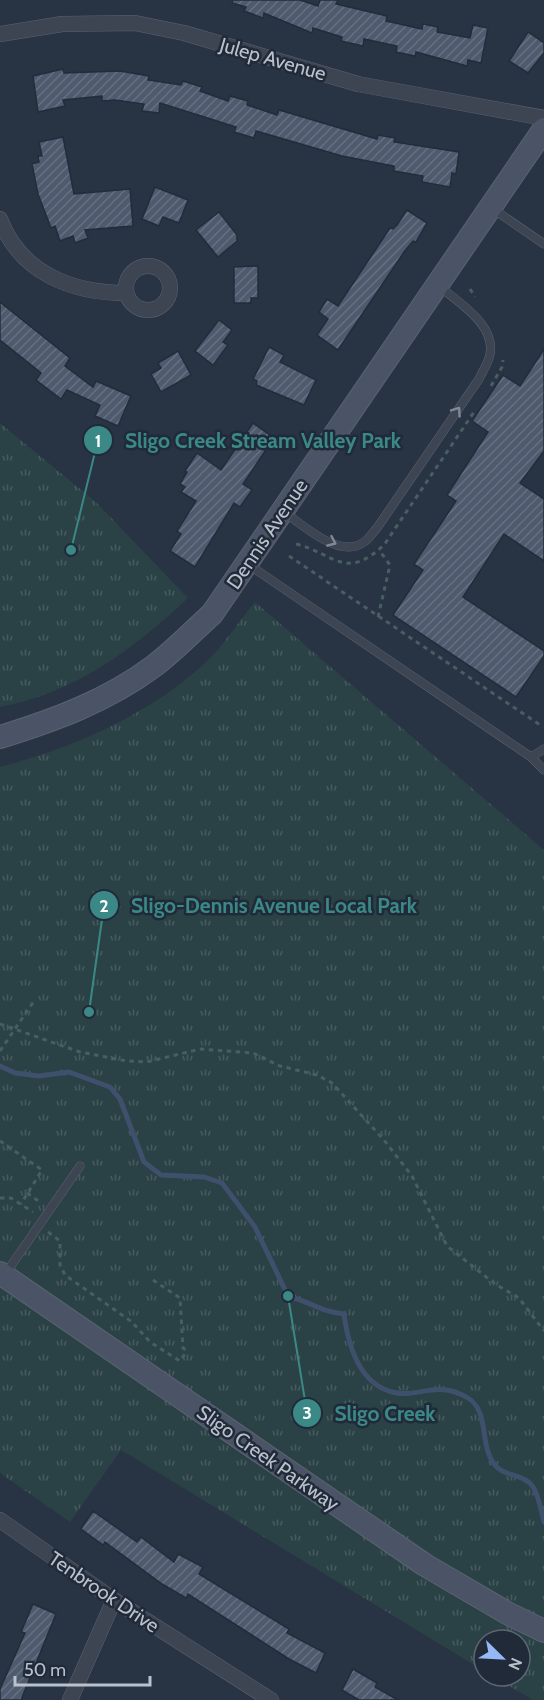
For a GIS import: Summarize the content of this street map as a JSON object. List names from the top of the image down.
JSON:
{
  "streets": {
    "street": [
      "Julep Avenue",
      "Dennis Avenue",
      "Sligo Creek Parkway",
      "Tenbrook Drive"
    ]
  },
  "places": ["Sligo Creek Stream Valley Park", "Sligo-Dennis Avenue Local Park", "Sligo Creek"],
  "scale_bar": "50 m",
  "north": "bottom right"
}
